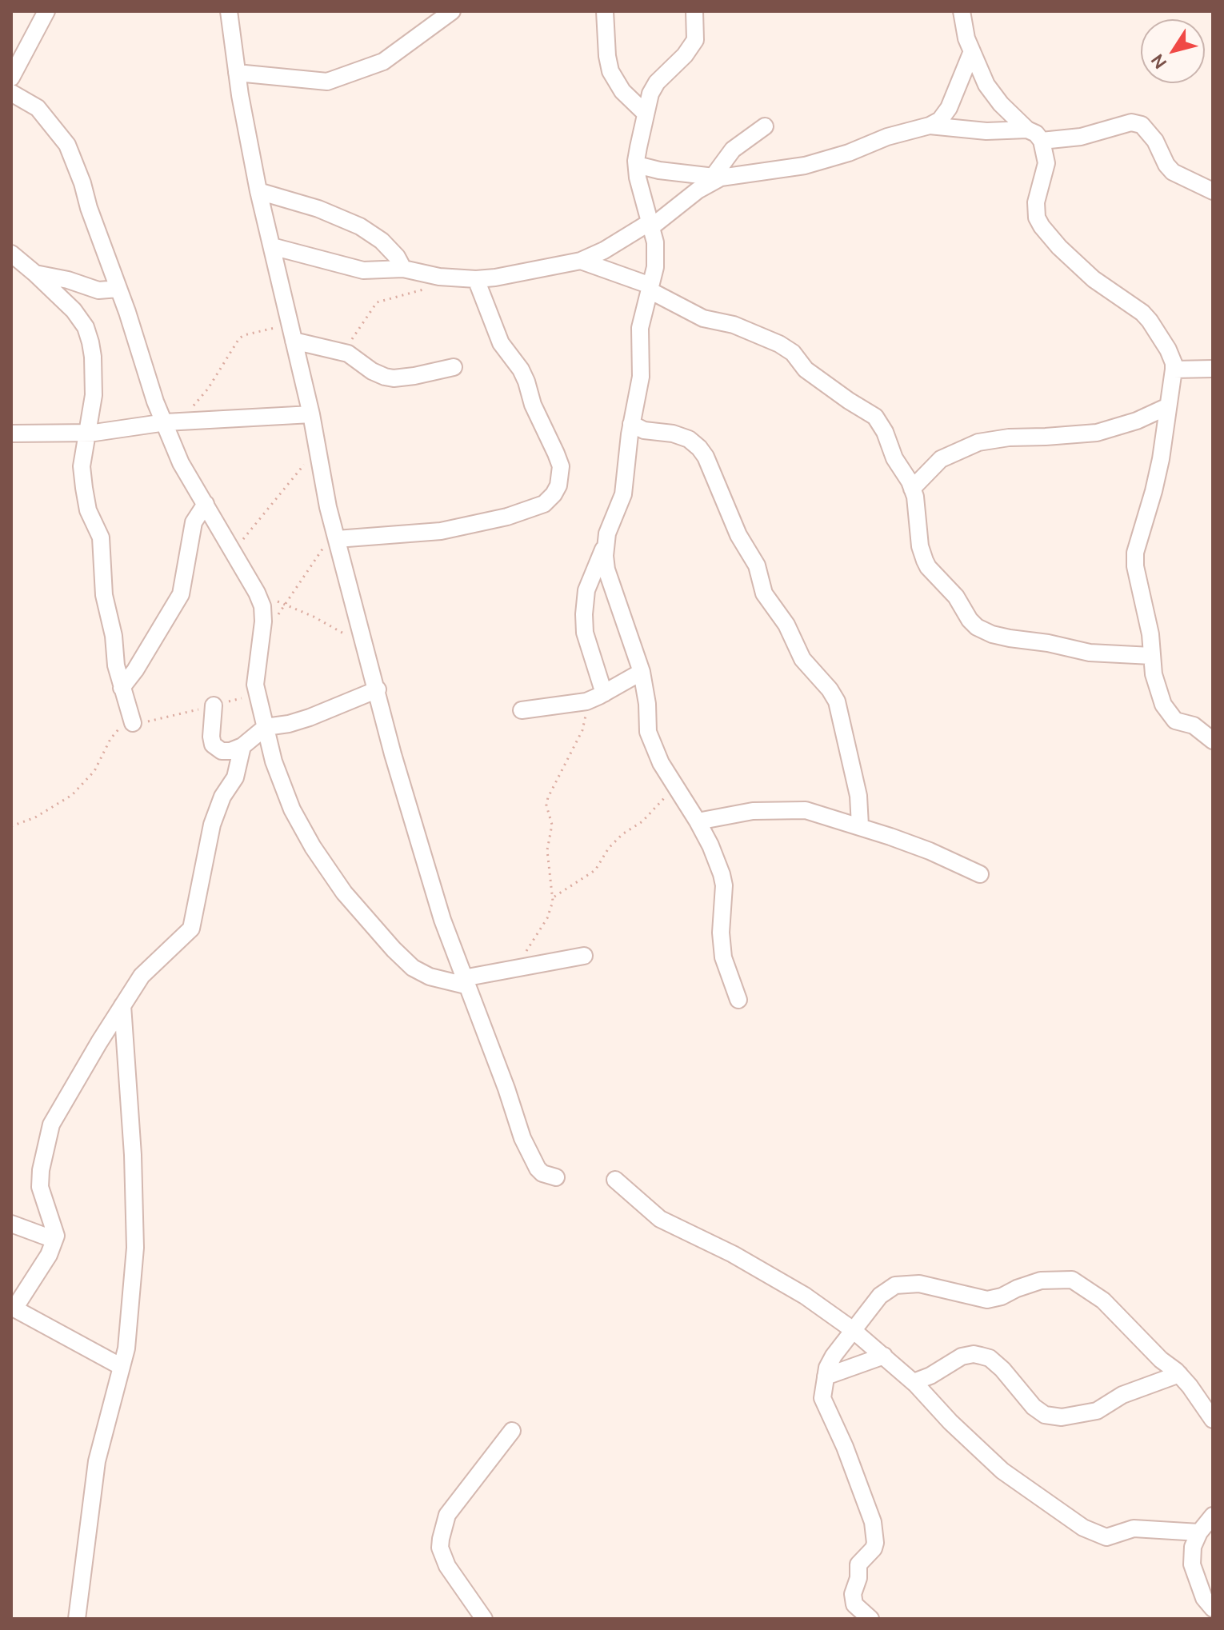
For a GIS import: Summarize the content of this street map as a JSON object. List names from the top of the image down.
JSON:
{
  "north": "bottom left"
}
